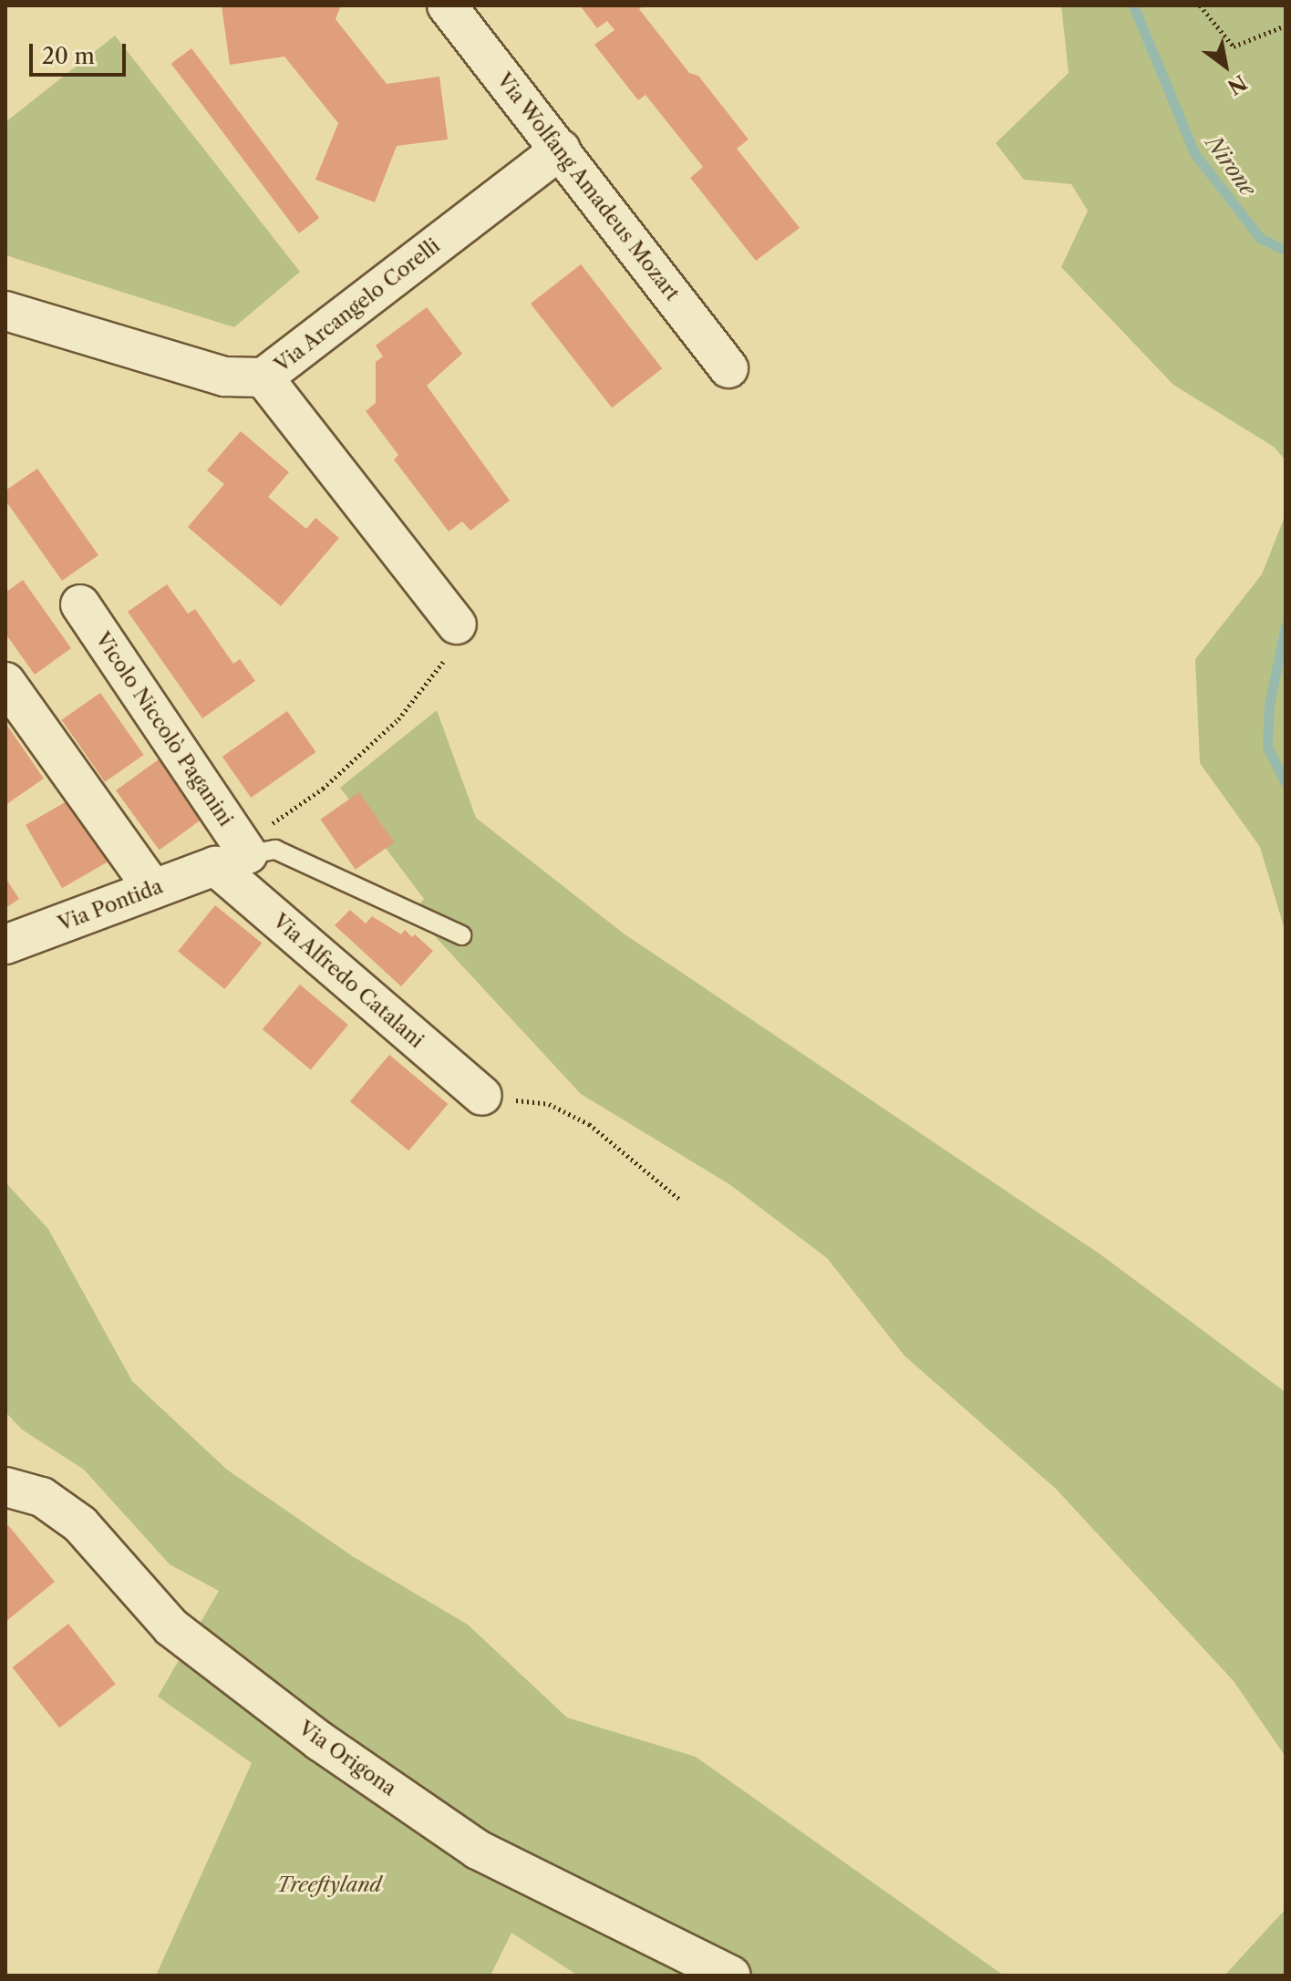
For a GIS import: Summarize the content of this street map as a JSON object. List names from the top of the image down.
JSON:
{
  "streets": {
    "street": [
      "Via Wolfang Amadeus Mozart",
      "Via Arcangelo Corelli",
      "Vicolo Niccolò Paganini",
      "Via Pontida",
      "Via Alfredo Catalani",
      "Via Origona"
    ]
  },
  "crossings": [
    ["Via Wolfang Amadeus Mozart", "Via Arcangelo Corelli"],
    ["Vicolo Niccolò Paganini", "Via Pontida"],
    ["Vicolo Niccolò Paganini", "Via Alfredo Catalani"],
    ["Via Pontida", "Via Alfredo Catalani"]
  ],
  "water": ["Nirone"],
  "parks": ["Treeftyland"],
  "scale_bar": "20 m",
  "north": "bottom right"
}
